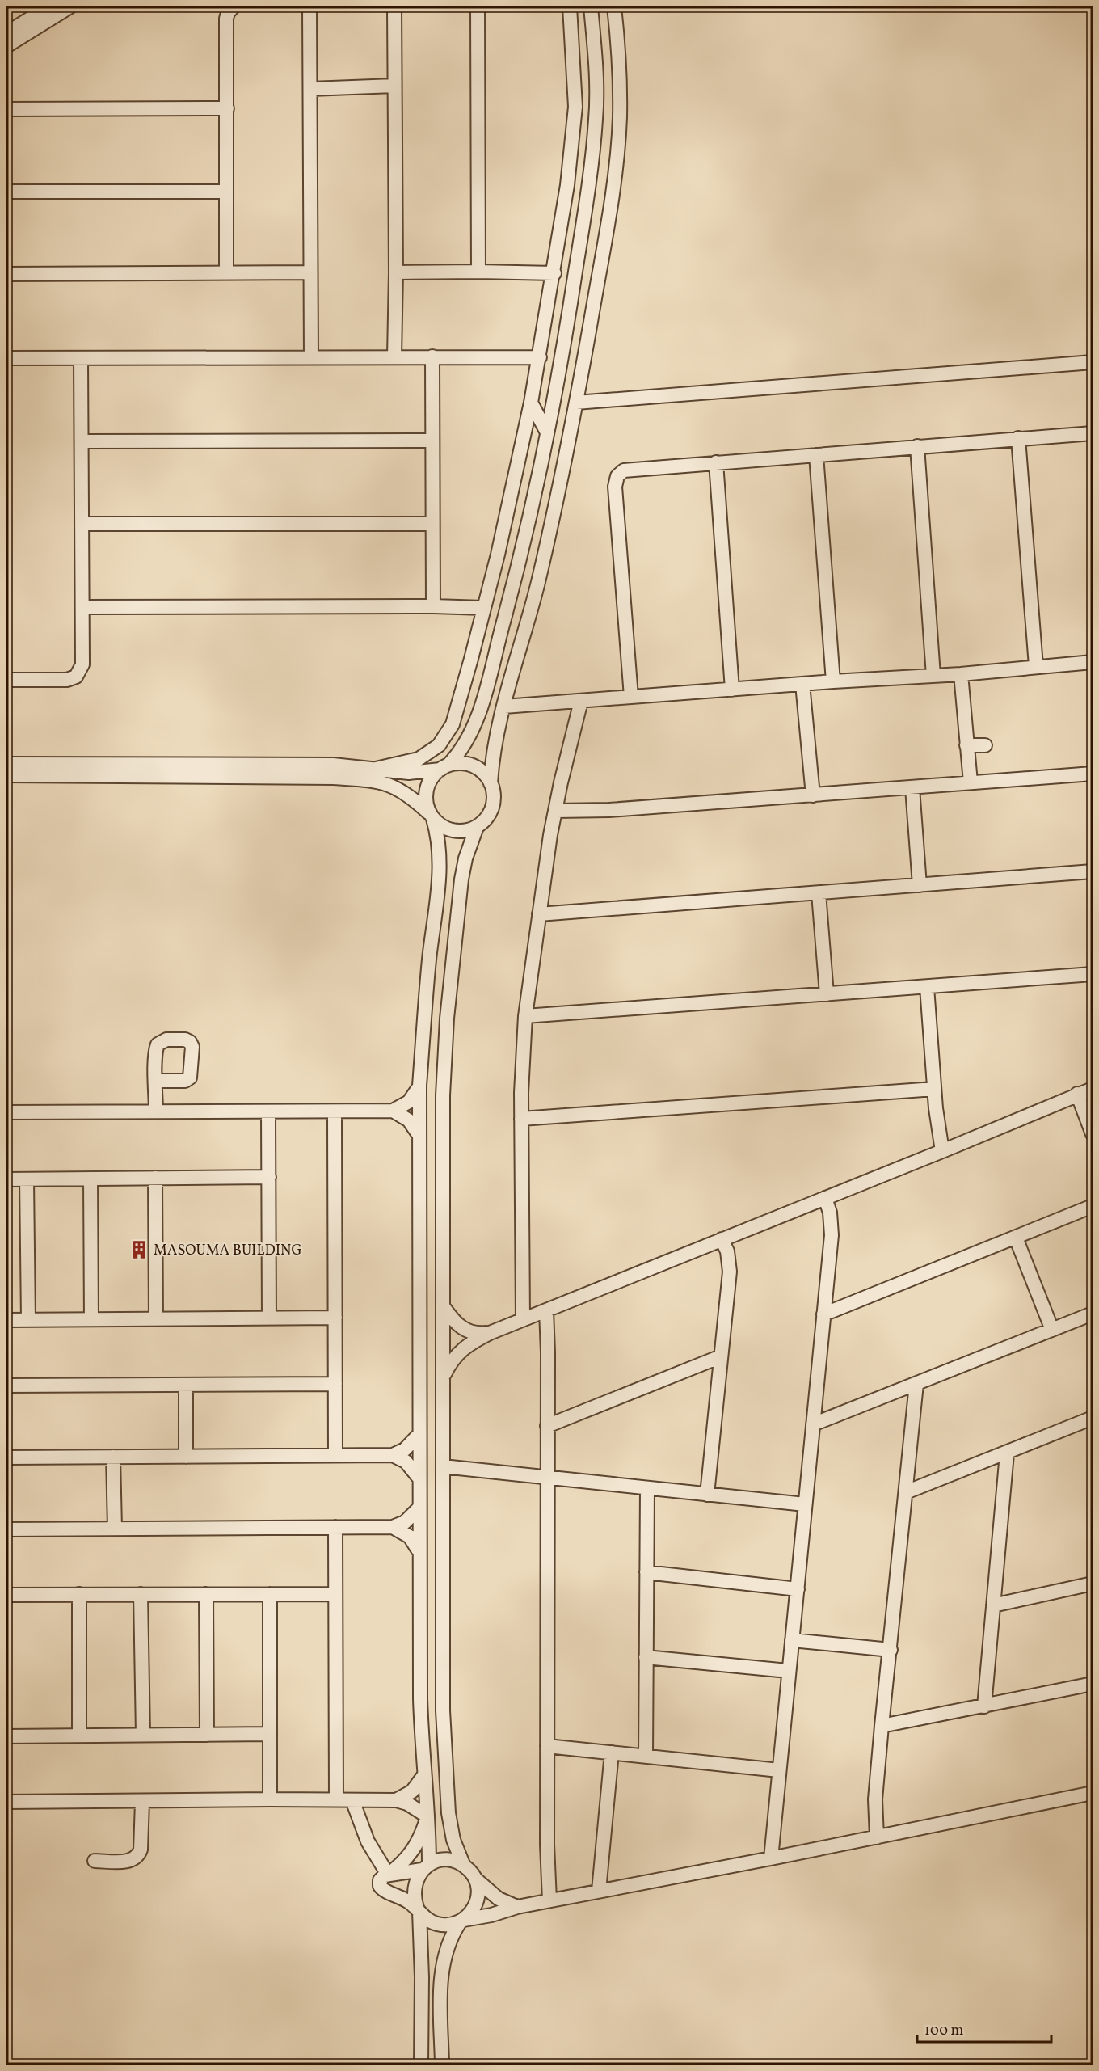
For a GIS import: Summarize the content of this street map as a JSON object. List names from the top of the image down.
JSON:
{
  "places": {
    "building": ["MASOUMA BUILDING"]
  },
  "scale_bar": "100 m"
}
